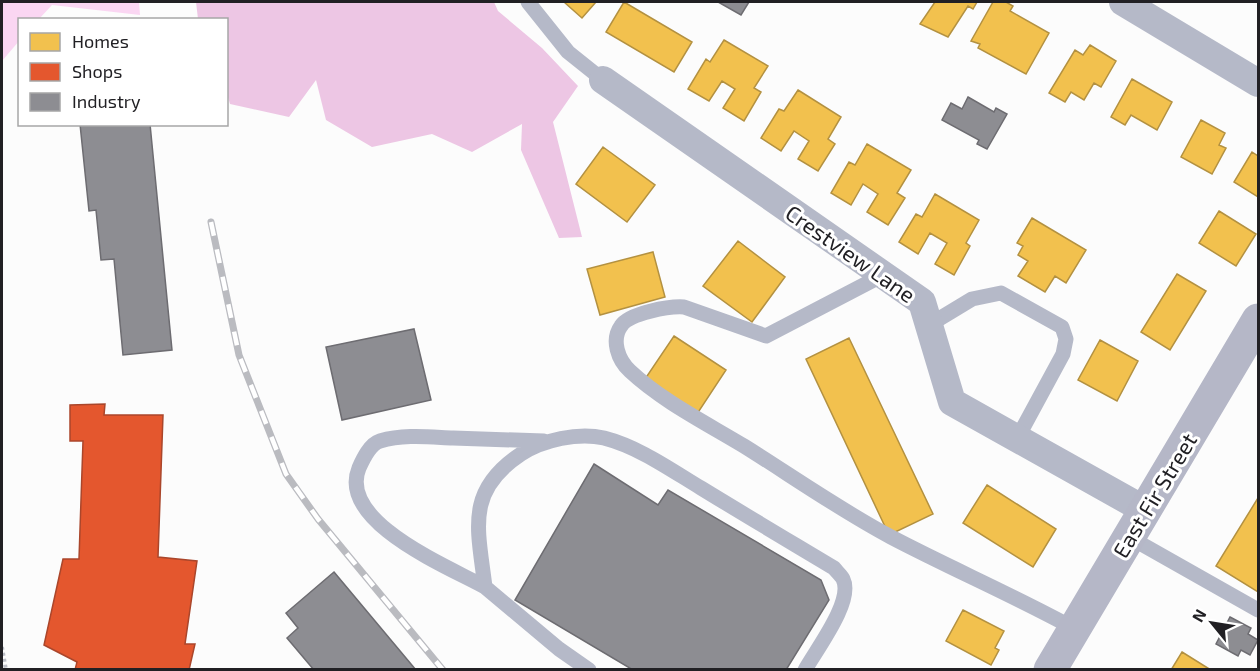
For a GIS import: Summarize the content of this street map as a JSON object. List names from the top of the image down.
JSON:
{
  "streets": {
    "street": ["Crestview Lane", "East Fir Street"]
  },
  "crossings": [
    ["Crestview Lane", "East Fir Street"]
  ],
  "legend": ["Homes", "Shops", "Industry"],
  "north": "top left"
}
